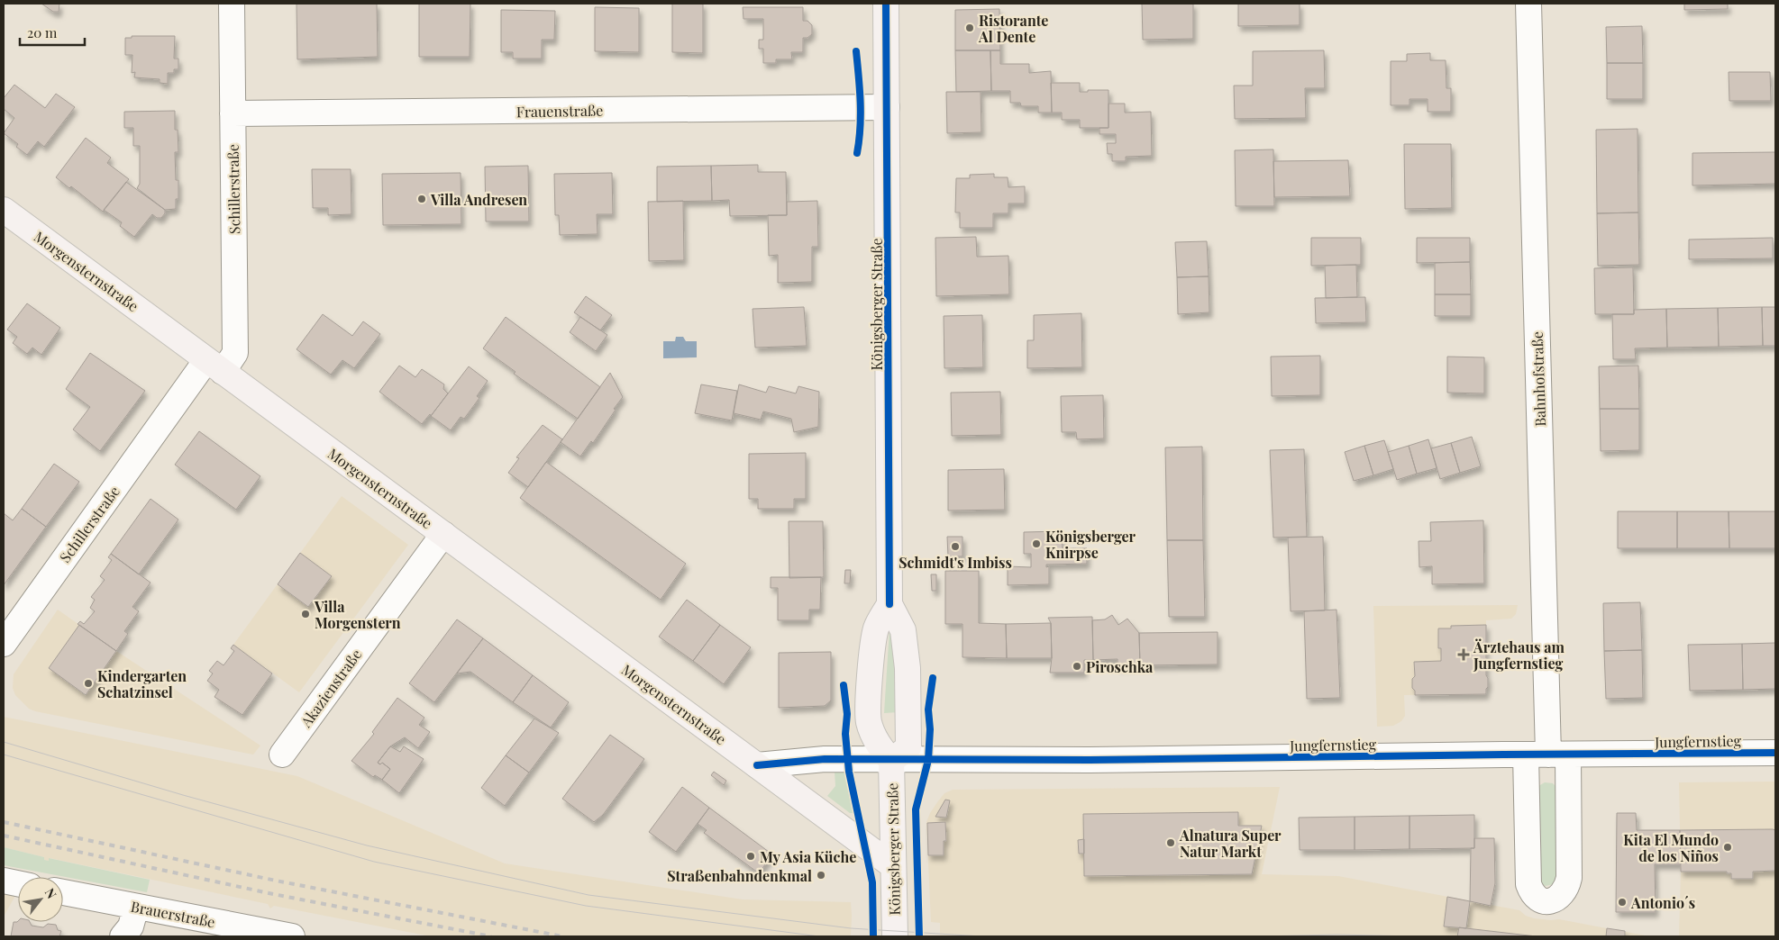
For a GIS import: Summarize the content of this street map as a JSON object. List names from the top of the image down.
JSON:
{
  "streets": {
    "main road": ["Morgensternstraße", "Königsberger Straße"],
    "street": [
      "Frauenstraße",
      "Schillerstraße",
      "Bahnhofstraße",
      "Akazienstraße",
      "Jungfernstieg",
      "Brauerstraße"
    ]
  },
  "crossings": [
    ["Frauenstraße", "Schillerstraße"],
    ["Frauenstraße", "Königsberger Straße"],
    ["Schillerstraße", "Morgensternstraße"],
    ["Morgensternstraße", "Königsberger Straße"],
    ["Morgensternstraße", "Akazienstraße"],
    ["Königsberger Straße", "Jungfernstieg"],
    ["Bahnhofstraße", "Jungfernstieg"]
  ],
  "places": {
    "other": [
      "Ristorante Al Dente",
      "Villa Andresen",
      "Königsberger Knirpse",
      "Schmidt's Imbiss",
      "Villa Morgenstern",
      "Piroschka",
      "Kindergarten Schatzinsel",
      "Alnatura Super Natur Markt",
      "Kita El Mundo de los Niños",
      "My Asia Küche",
      "Straßenbahndenkmal",
      "Antonio´s"
    ],
    "health": ["Ärztehaus am Jungfernstieg"]
  },
  "scale_bar": "20 m",
  "north": "top right"
}
